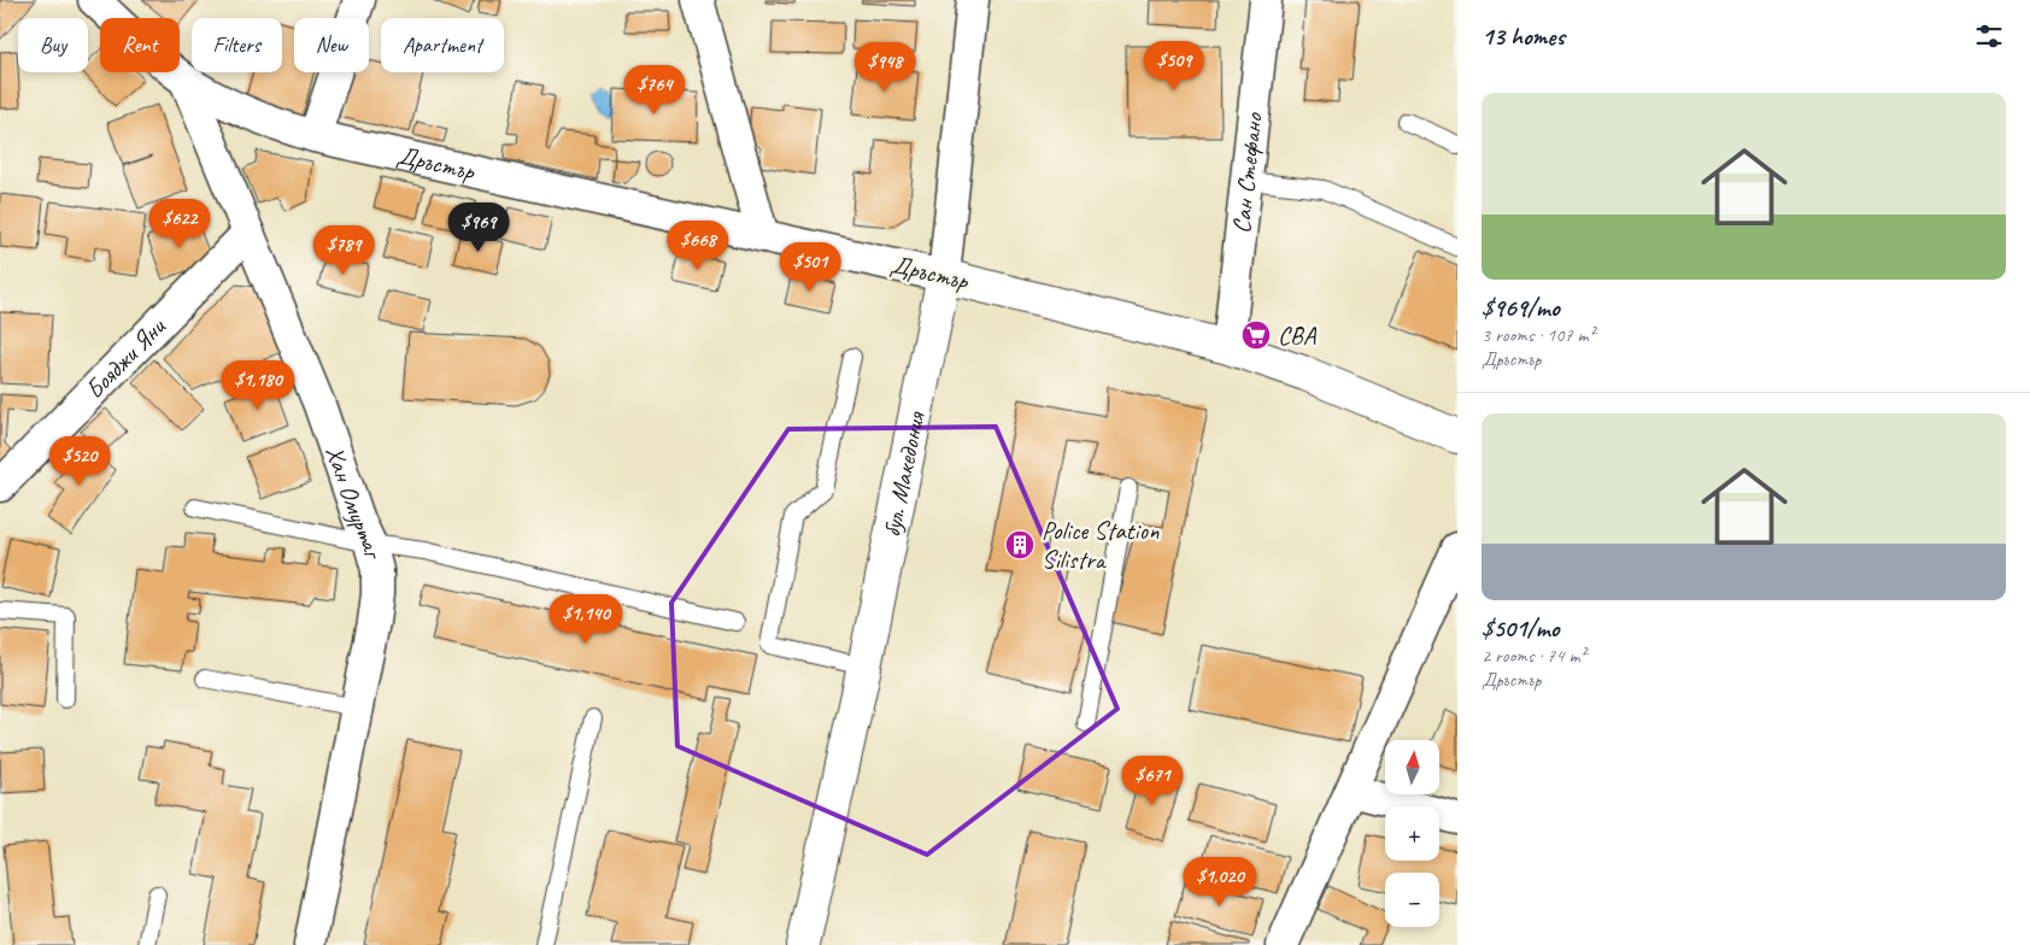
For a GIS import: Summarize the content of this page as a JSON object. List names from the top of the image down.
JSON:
{
  "streets": {
    "street": [
      "Дръстър",
      "Сан Стефано",
      "Бояджи Яни",
      "бул. Македония",
      "Хан Омуртаг"
    ]
  },
  "crossings": [
    ["Дръстър", "Сан Стефано"],
    ["Дръстър", "бул. Македония"],
    ["Дръстър", "Хан Омуртаг"],
    ["Бояджи Яни", "Хан Омуртаг"]
  ],
  "places": {
    "supermarket": ["CBA"],
    "building": ["Police Station Silistra"]
  },
  "north": "top",
  "page": {
    "heading": "13 homes",
    "chip": [
      "Buy",
      "Rent",
      "Filters",
      "New",
      "Apartment"
    ],
    "price": [
      "$509",
      "$948",
      "$764",
      "$622",
      "$969",
      "$668",
      "$789",
      "$501",
      "$1,180",
      "$520",
      "$1,140",
      "$671",
      "$1,020"
    ],
    "list": [
      {
        "name": "$969/mo",
        "note": "3 rooms · 107 m² · Дръстър"
      },
      {
        "name": "$501/mo",
        "note": "2 rooms · 74 m² · Дръстър"
      }
    ],
    "map_buttons": ["+", "−"]
  }
}
